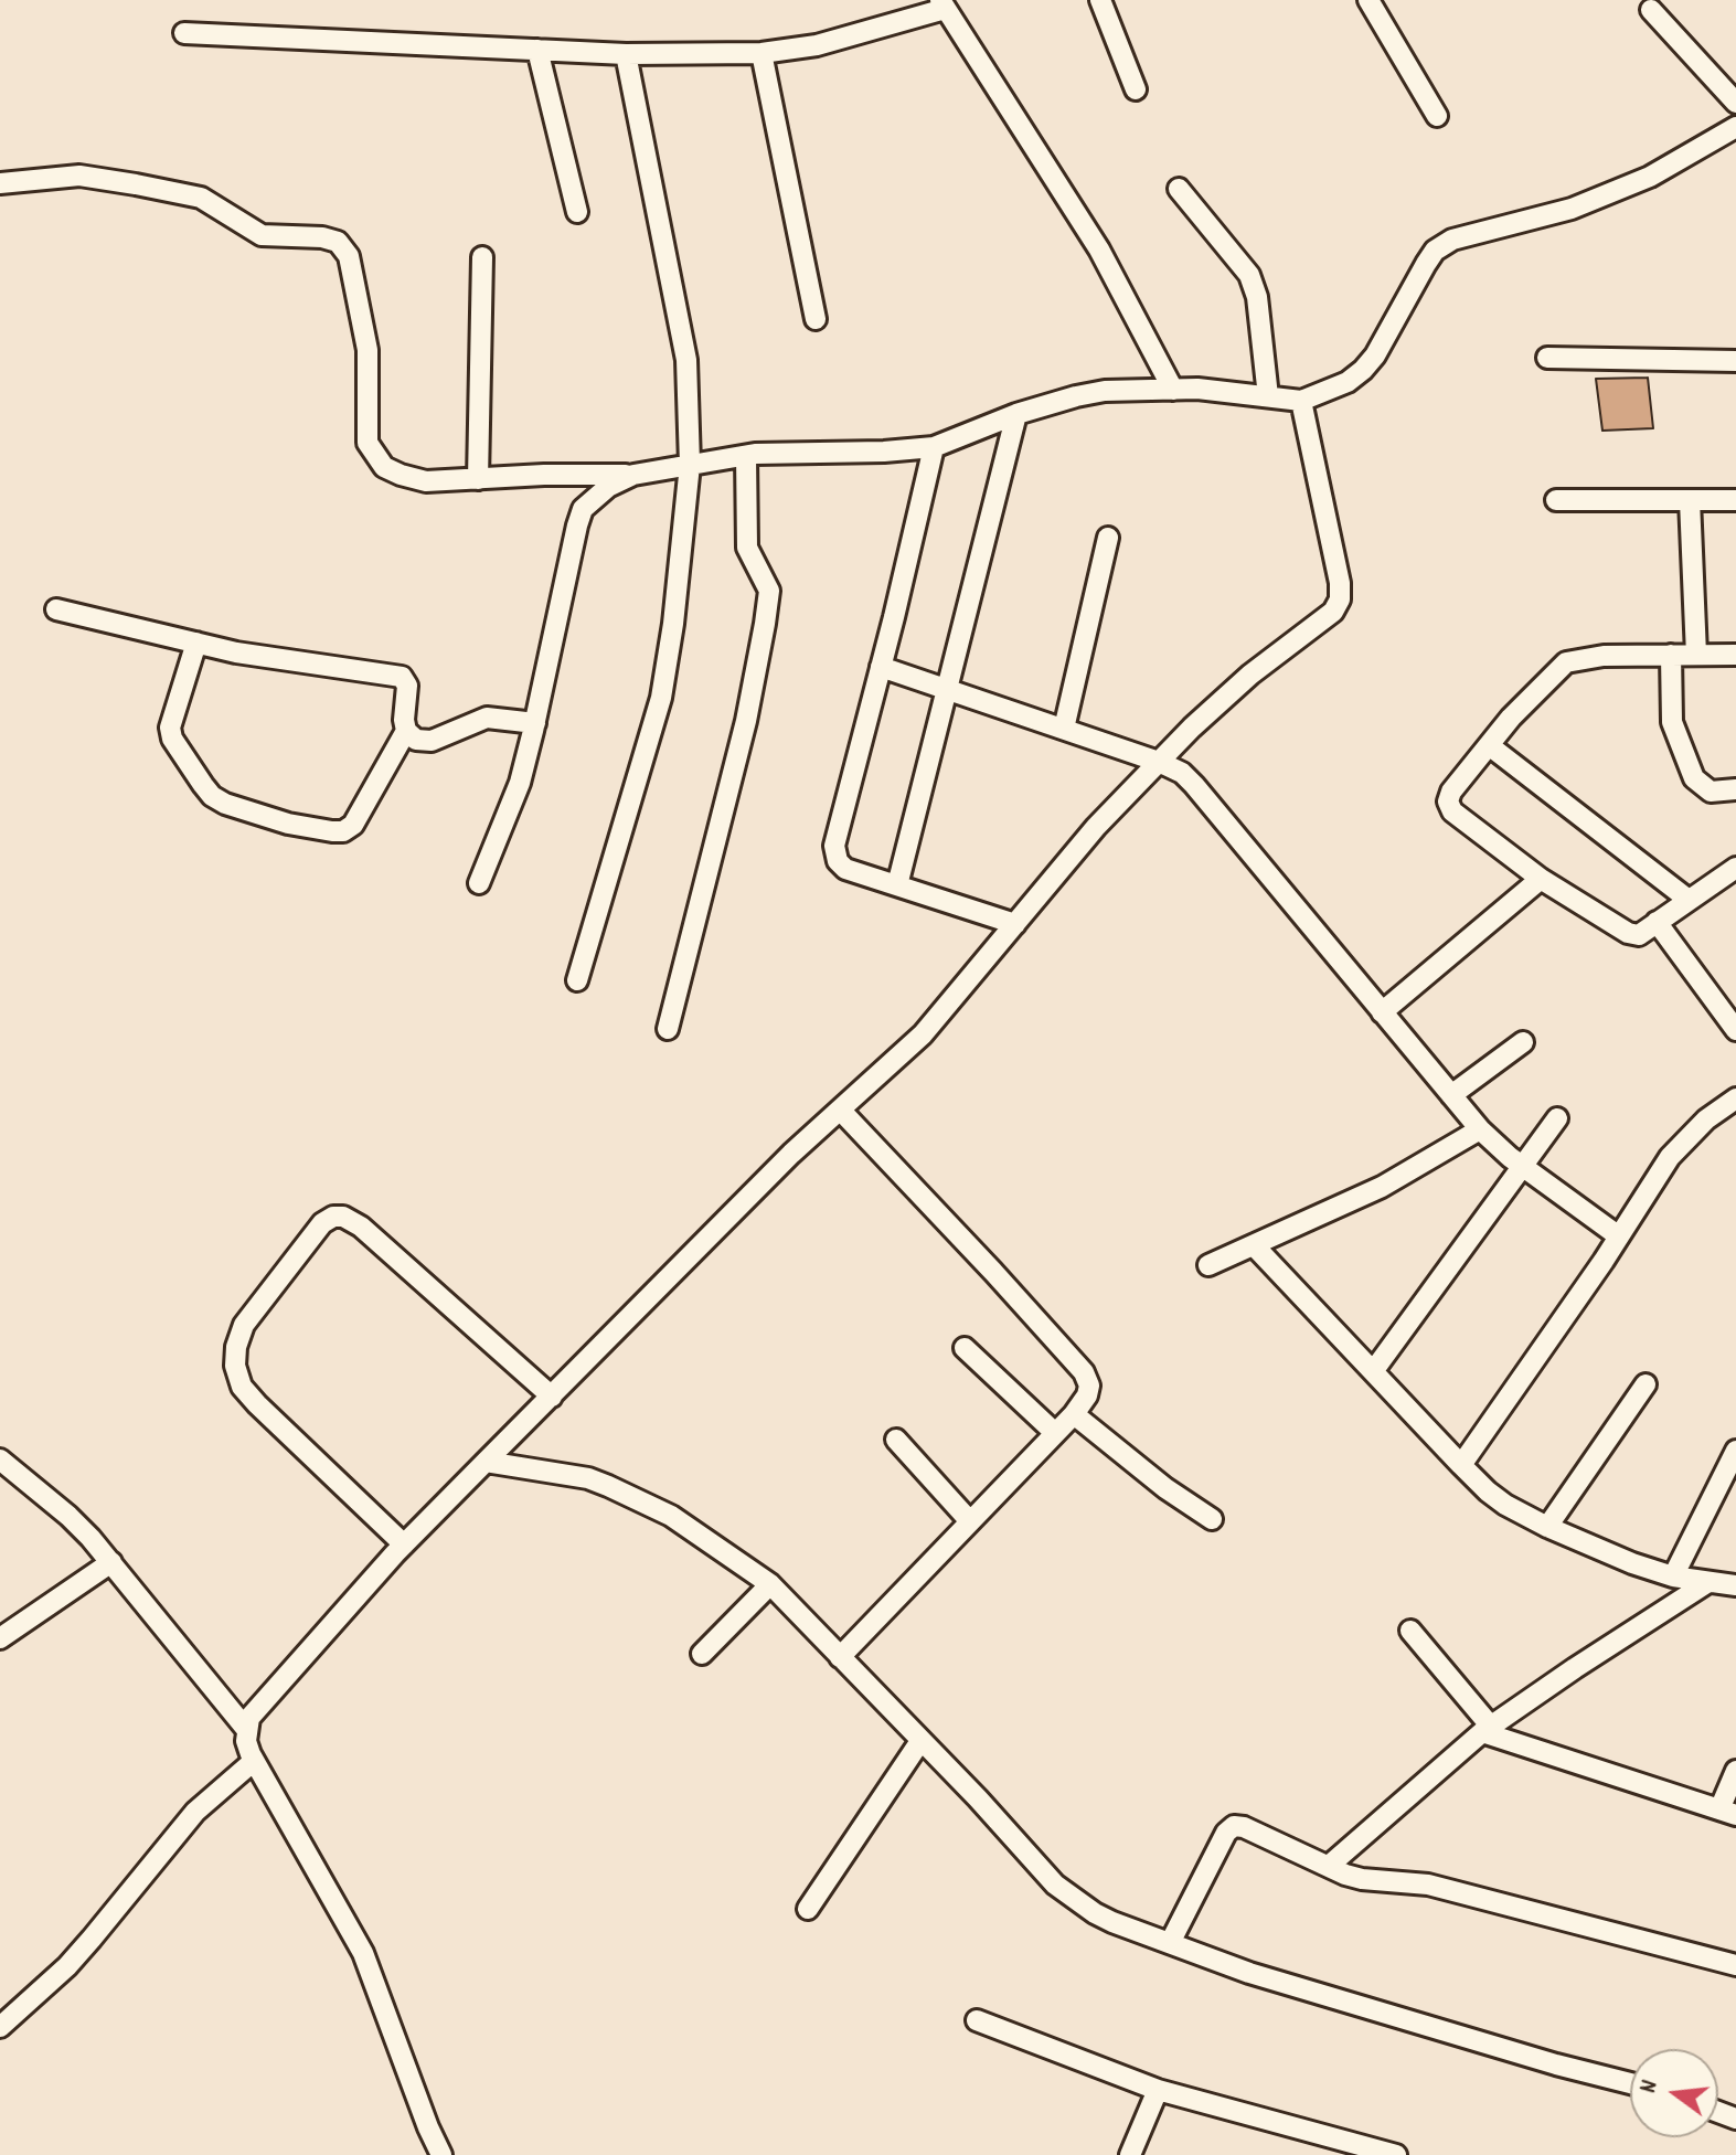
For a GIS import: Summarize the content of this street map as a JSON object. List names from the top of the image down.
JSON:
{
  "north": "left"
}
